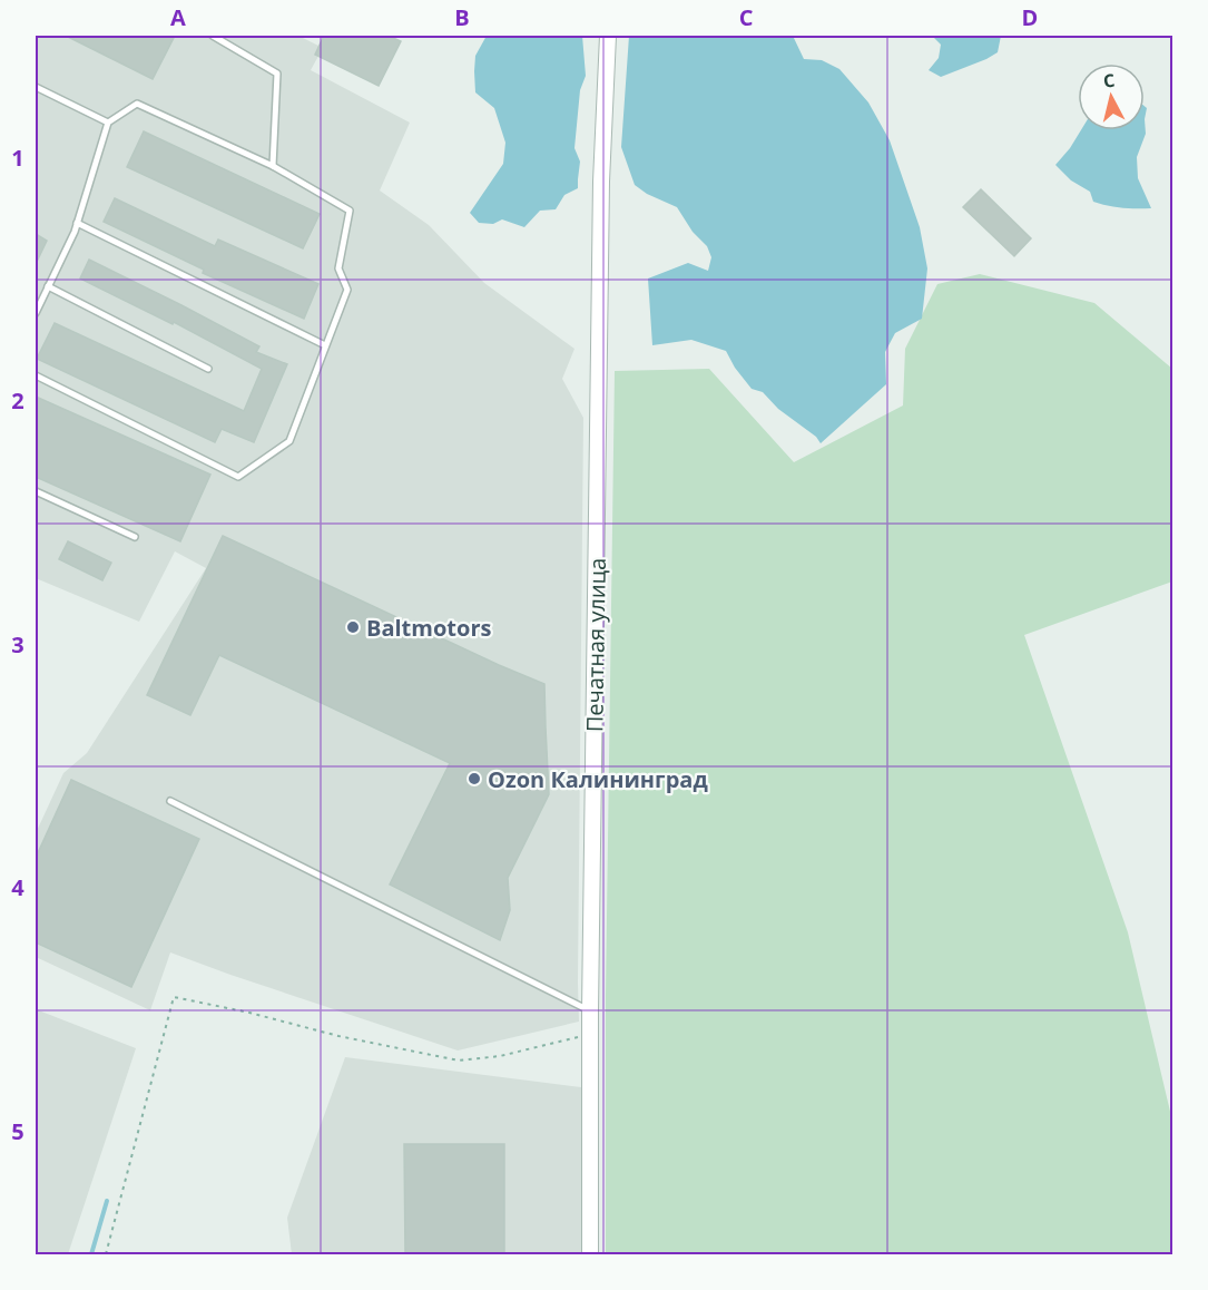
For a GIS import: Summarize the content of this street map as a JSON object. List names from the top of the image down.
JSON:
{
  "streets": {
    "street": ["Печатная улица"]
  },
  "places": ["Baltmotors", "Ozon Калининград"],
  "north": "top",
  "grid": {
    "columns": [
      "A",
      "B",
      "C",
      "D"
    ],
    "rows": [
      "1",
      "2",
      "3",
      "4",
      "5"
    ]
  }
}
